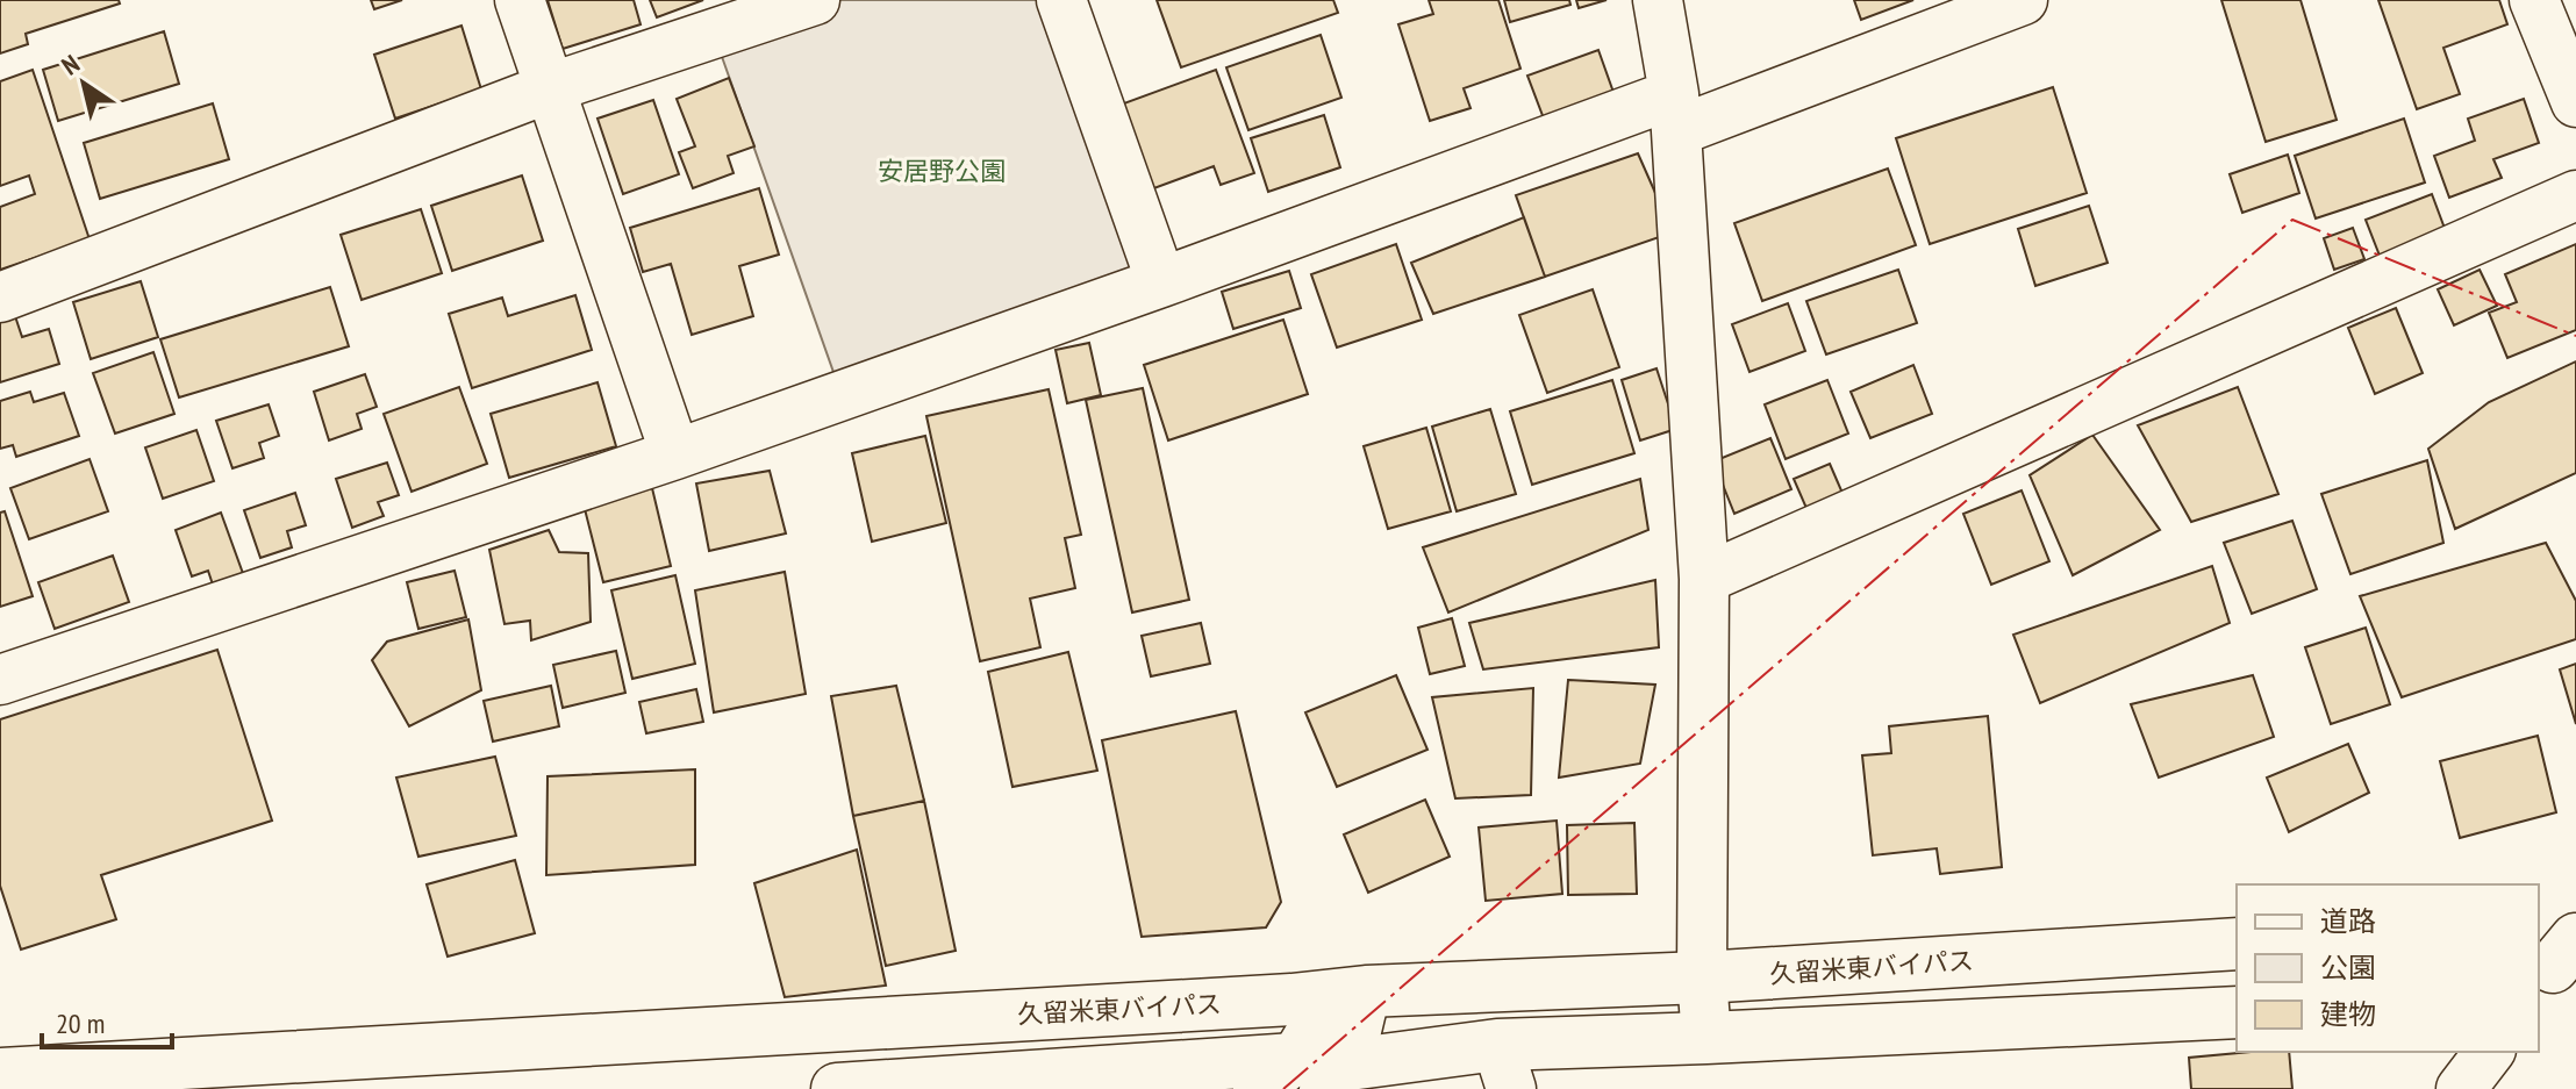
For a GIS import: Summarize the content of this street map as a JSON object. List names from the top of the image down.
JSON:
{
  "streets": {
    "highway": ["久留米東バイパス"]
  },
  "parks": ["安居野公園"],
  "legend": ["道路", "公園", "建物"],
  "scale_bar": "20 m",
  "north": "top left"
}
